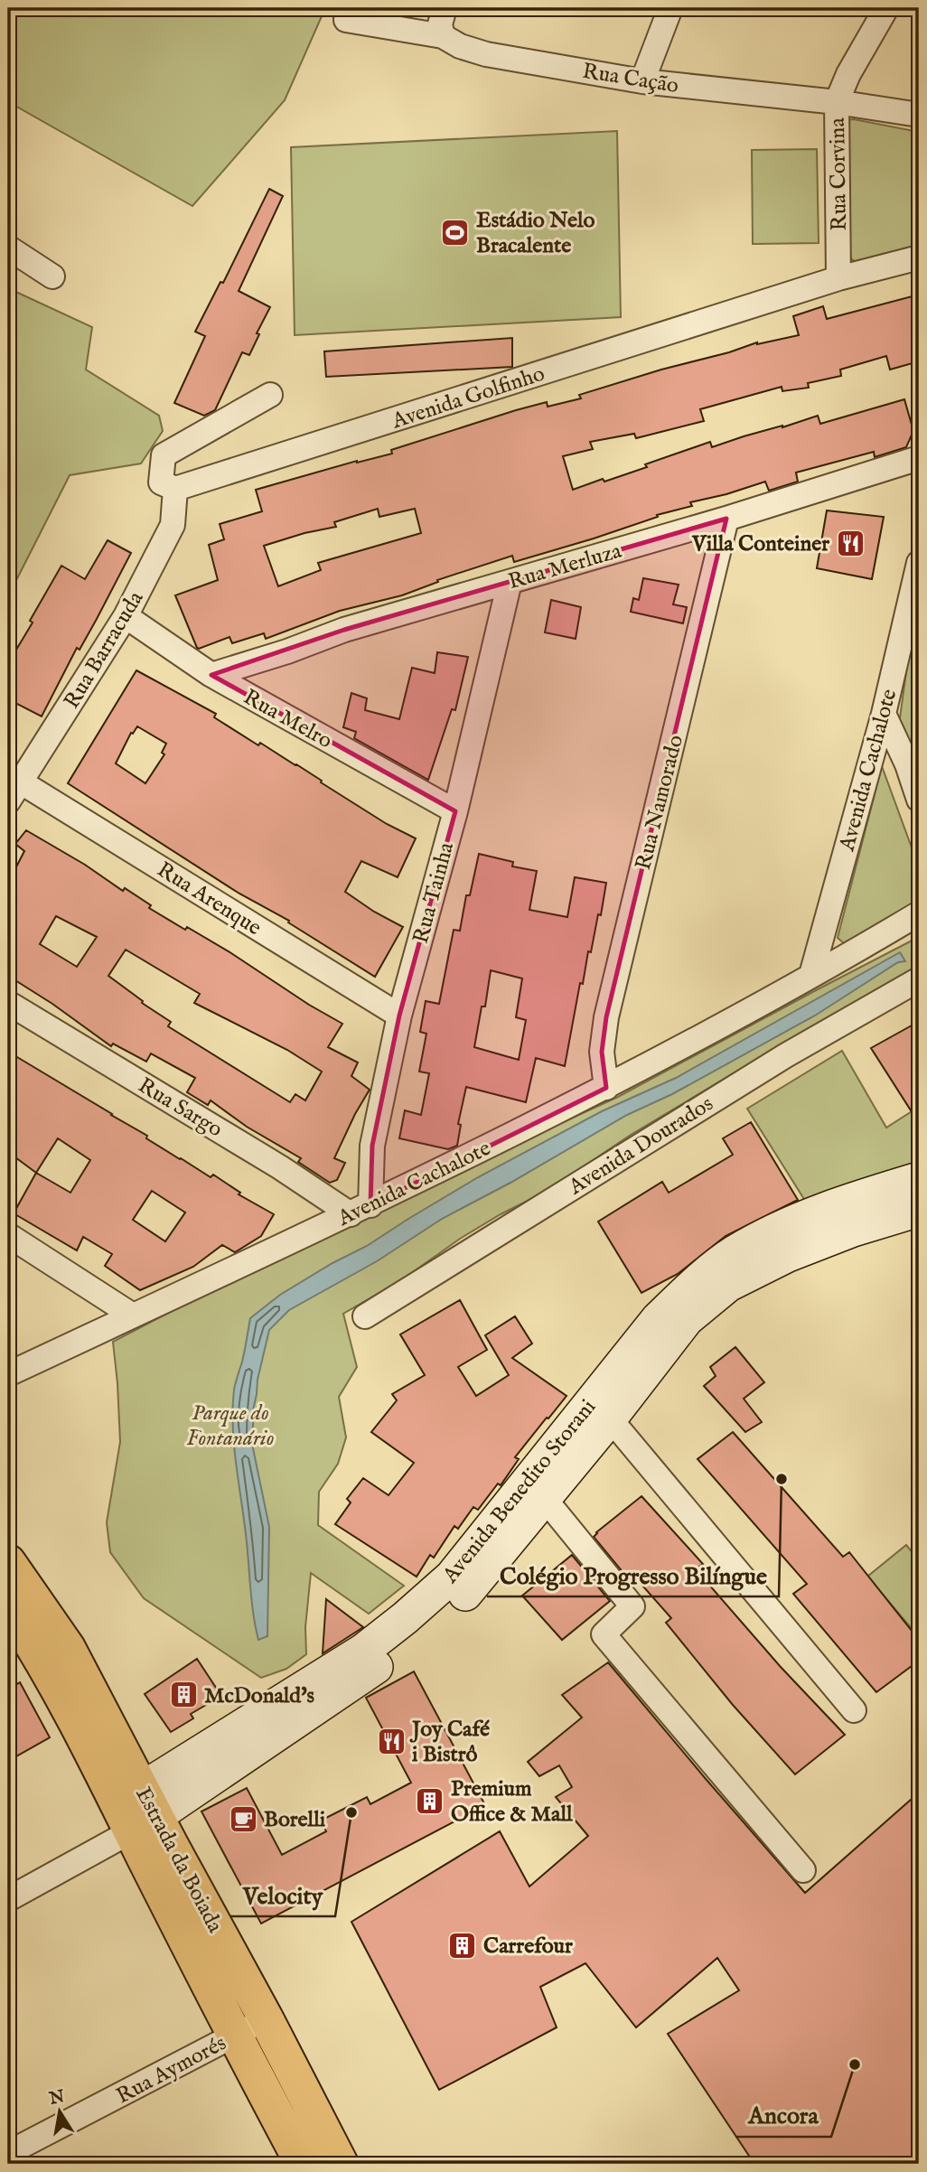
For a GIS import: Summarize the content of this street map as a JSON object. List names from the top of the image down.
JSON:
{
  "streets": {
    "main road": ["Avenida Benedito Storani", "Estrada da Boiada"],
    "street": [
      "Rua Cação",
      "Rua Corvina",
      "Avenida Golfinho",
      "Rua Merluza",
      "Rua Barracuda",
      "Rua Melro",
      "Avenida Cachalote",
      "Rua Namorado",
      "Rua Tainha",
      "Rua Arenque",
      "Rua Sargo",
      "Avenida Dourados",
      "Rua Aymorés"
    ]
  },
  "crossings": [
    ["Rua Cação", "Rua Corvina"],
    ["Rua Corvina", "Avenida Golfinho"],
    ["Avenida Golfinho", "Rua Barracuda"],
    ["Rua Merluza", "Rua Melro"],
    ["Rua Merluza", "Rua Namorado"],
    ["Rua Merluza", "Rua Tainha"],
    ["Rua Barracuda", "Rua Melro"],
    ["Rua Barracuda", "Rua Arenque"],
    ["Rua Melro", "Rua Tainha"],
    ["Avenida Cachalote", "Rua Namorado"],
    ["Avenida Cachalote", "Rua Tainha"],
    ["Avenida Cachalote", "Rua Sargo"],
    ["Rua Tainha", "Rua Arenque"],
    ["Rua Tainha", "Rua Sargo"],
    ["Avenida Benedito Storani", "Estrada da Boiada"],
    ["Estrada da Boiada", "Rua Aymorés"]
  ],
  "parks": ["Parque do Fontanário"],
  "places": {
    "sports": ["Estádio Nelo Bracalente"],
    "restaurant": ["Villa Conteiner", "Joy Café i Bistrô"],
    "other": ["Colégio Progresso Bilíngue", "Velocity", "Ancora"],
    "building": ["McDonald's", "Premium Office & Mall", "Carrefour"],
    "cafe": ["Borelli"]
  },
  "north": "top"
}
